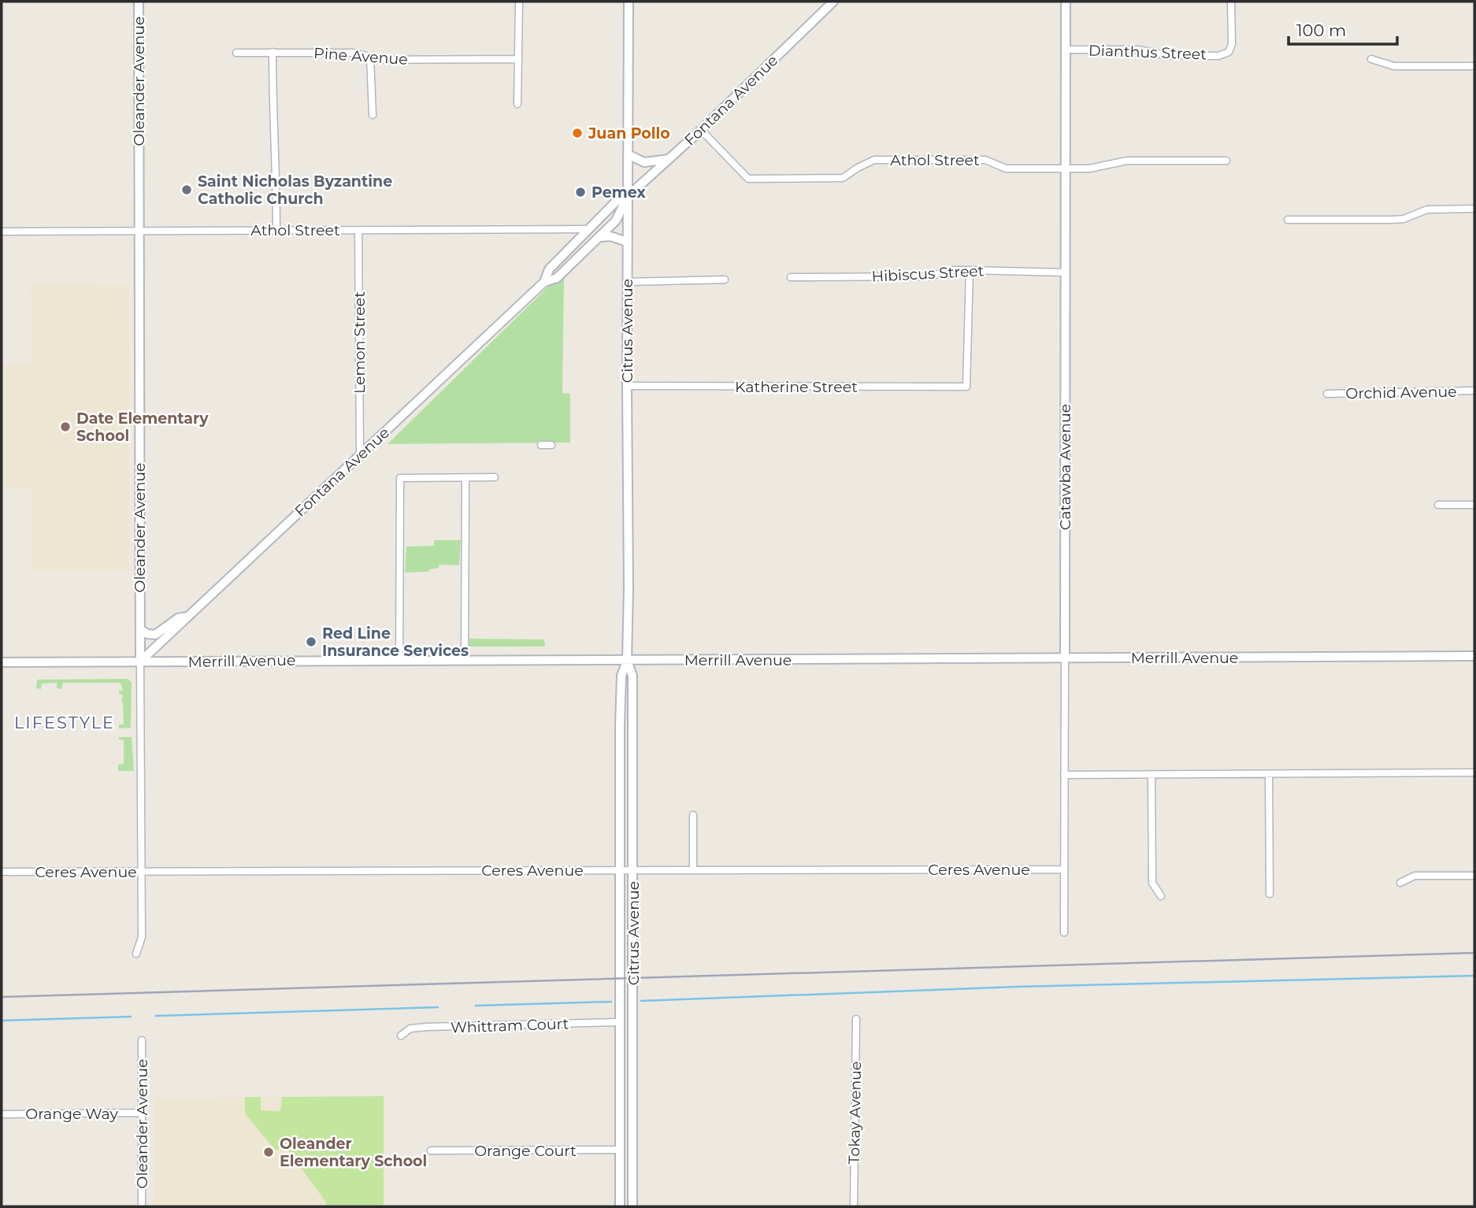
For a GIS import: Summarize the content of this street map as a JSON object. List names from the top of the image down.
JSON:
{
  "streets": {
    "main road": [
      "Oleander Avenue",
      "Fontana Avenue",
      "Citrus Avenue",
      "Catawba Avenue",
      "Merrill Avenue"
    ],
    "street": [
      "Dianthus Street",
      "Pine Avenue",
      "Athol Street",
      "Hibiscus Street",
      "Lemon Street",
      "Katherine Street",
      "Orchid Avenue",
      "Ceres Avenue",
      "Whittram Court",
      "Tokay Avenue",
      "Orange Way",
      "Orange Court"
    ]
  },
  "crossings": [
    ["Dianthus Street", "Catawba Avenue"],
    ["Oleander Avenue", "Fontana Avenue"],
    ["Oleander Avenue", "Athol Street"],
    ["Oleander Avenue", "Merrill Avenue"],
    ["Oleander Avenue", "Ceres Avenue"],
    ["Oleander Avenue", "Orange Way"],
    ["Fontana Avenue", "Athol Street"],
    ["Fontana Avenue", "Citrus Avenue"],
    ["Fontana Avenue", "Lemon Street"],
    ["Fontana Avenue", "Merrill Avenue"],
    ["Athol Street", "Lemon Street"],
    ["Athol Street", "Catawba Avenue"],
    ["Hibiscus Street", "Katherine Street"],
    ["Hibiscus Street", "Catawba Avenue"],
    ["Citrus Avenue", "Katherine Street"],
    ["Citrus Avenue", "Merrill Avenue"],
    ["Citrus Avenue", "Ceres Avenue"],
    ["Citrus Avenue", "Whittram Court"],
    ["Citrus Avenue", "Orange Court"],
    ["Catawba Avenue", "Merrill Avenue"],
    ["Catawba Avenue", "Ceres Avenue"]
  ],
  "districts": ["LIFESTYLE"],
  "places": [
    "Juan Pollo",
    "Saint Nicholas Byzantine Catholic Church",
    "Pemex",
    "Date Elementary School",
    "Red Line Insurance Services",
    "Oleander Elementary School"
  ],
  "scale_bar": "100 m"
}
